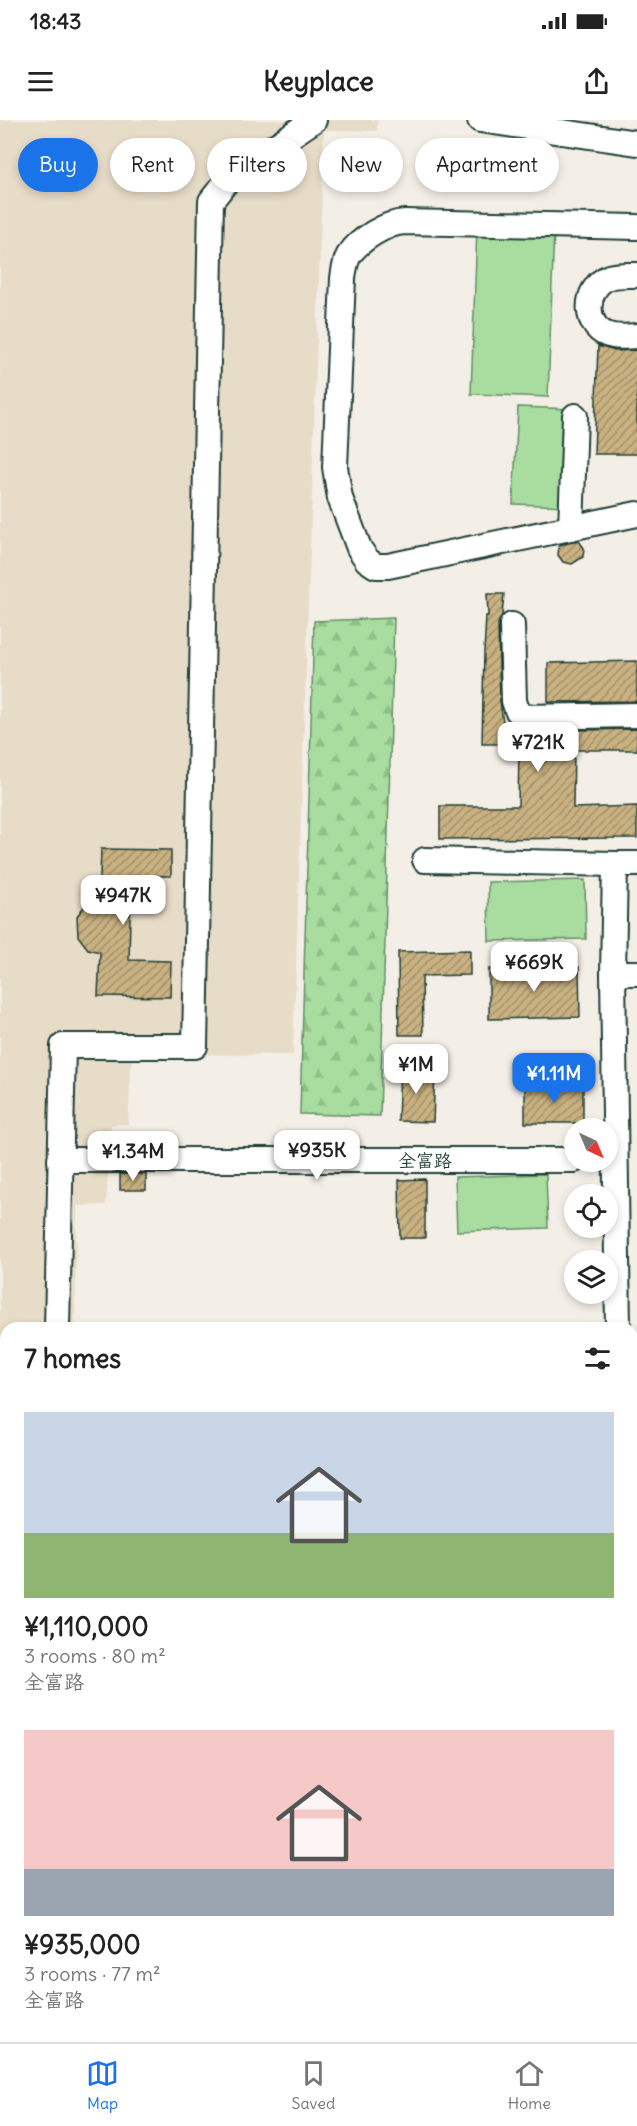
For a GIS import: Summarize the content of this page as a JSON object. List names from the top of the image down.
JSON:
{
  "streets": {
    "street": ["全富路"]
  },
  "north": "bottom right",
  "page": {
    "status": "18:43",
    "header": "Keyplace",
    "chip": [
      "Buy",
      "Rent",
      "Filters",
      "New",
      "Apartment"
    ],
    "price": [
      "¥721K",
      "¥947K",
      "¥669K",
      "¥1M",
      "¥1.11M",
      "¥935K",
      "¥1.34M"
    ],
    "heading": "7 homes",
    "list": [
      {
        "name": "¥1,110,000",
        "note": "3 rooms · 80 m² · 全富路"
      },
      {
        "name": "¥935,000",
        "note": "3 rooms · 77 m² · 全富路"
      }
    ],
    "tabs": ["Map", "Saved", "Home"]
  }
}
